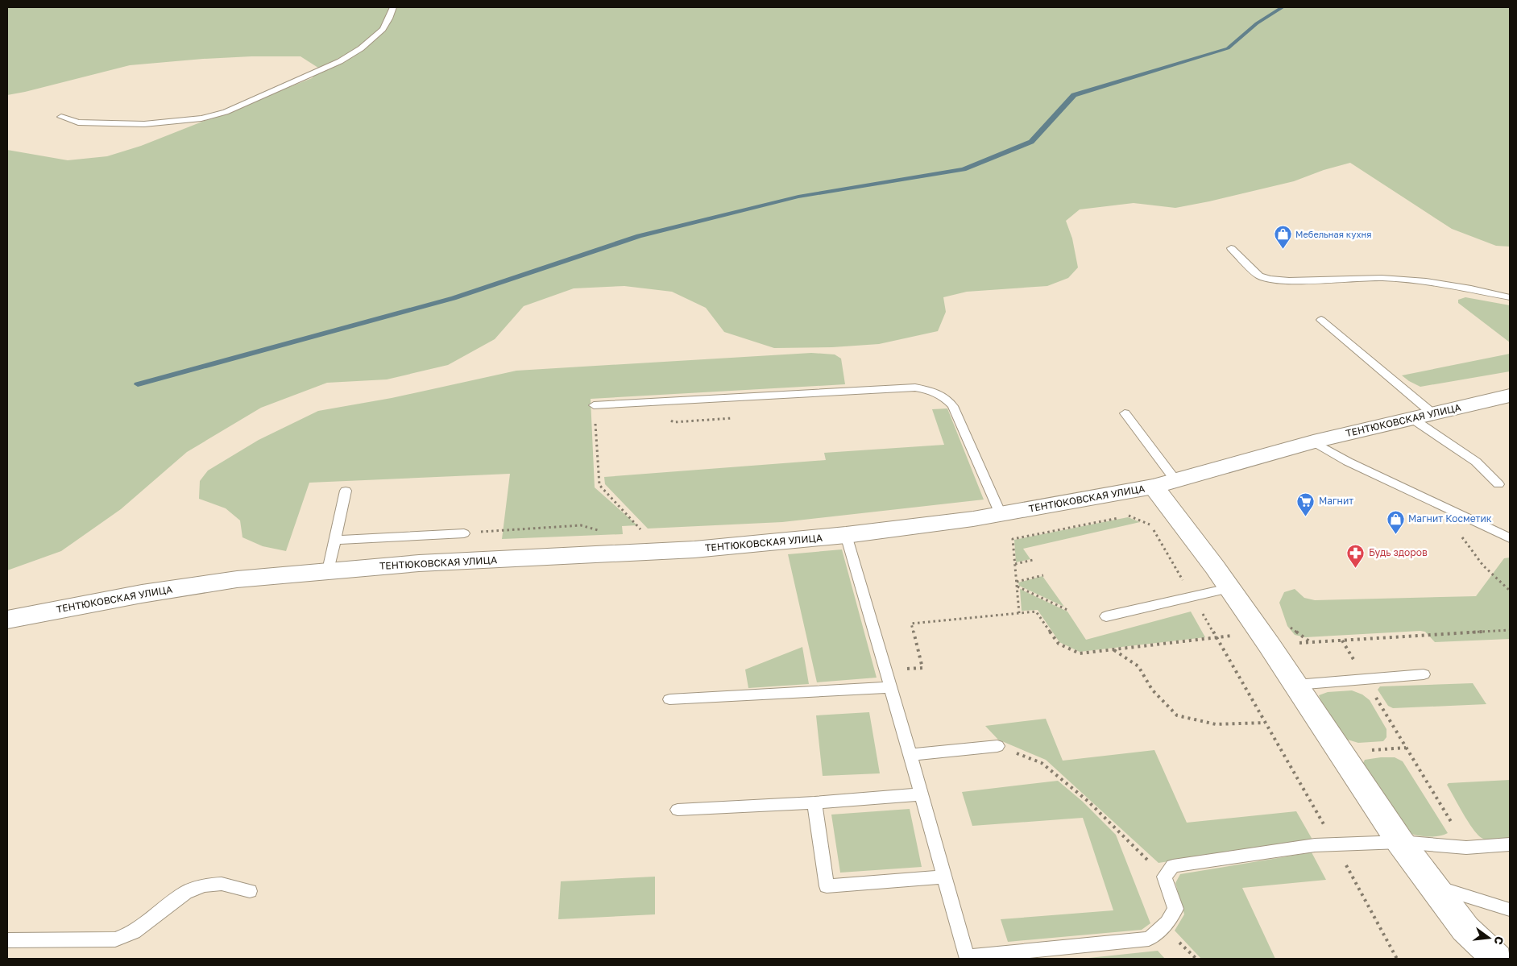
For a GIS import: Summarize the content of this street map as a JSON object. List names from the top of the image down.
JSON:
{
  "streets": {
    "street": ["ТЕНТЮКОВСКАЯ УЛИЦА"]
  },
  "places": {
    "shop": ["Мебельная кухня", "Магнит Косметик"],
    "supermarket": ["Магнит"],
    "pharmacy": ["Будь здоров"]
  },
  "north": "right"
}
